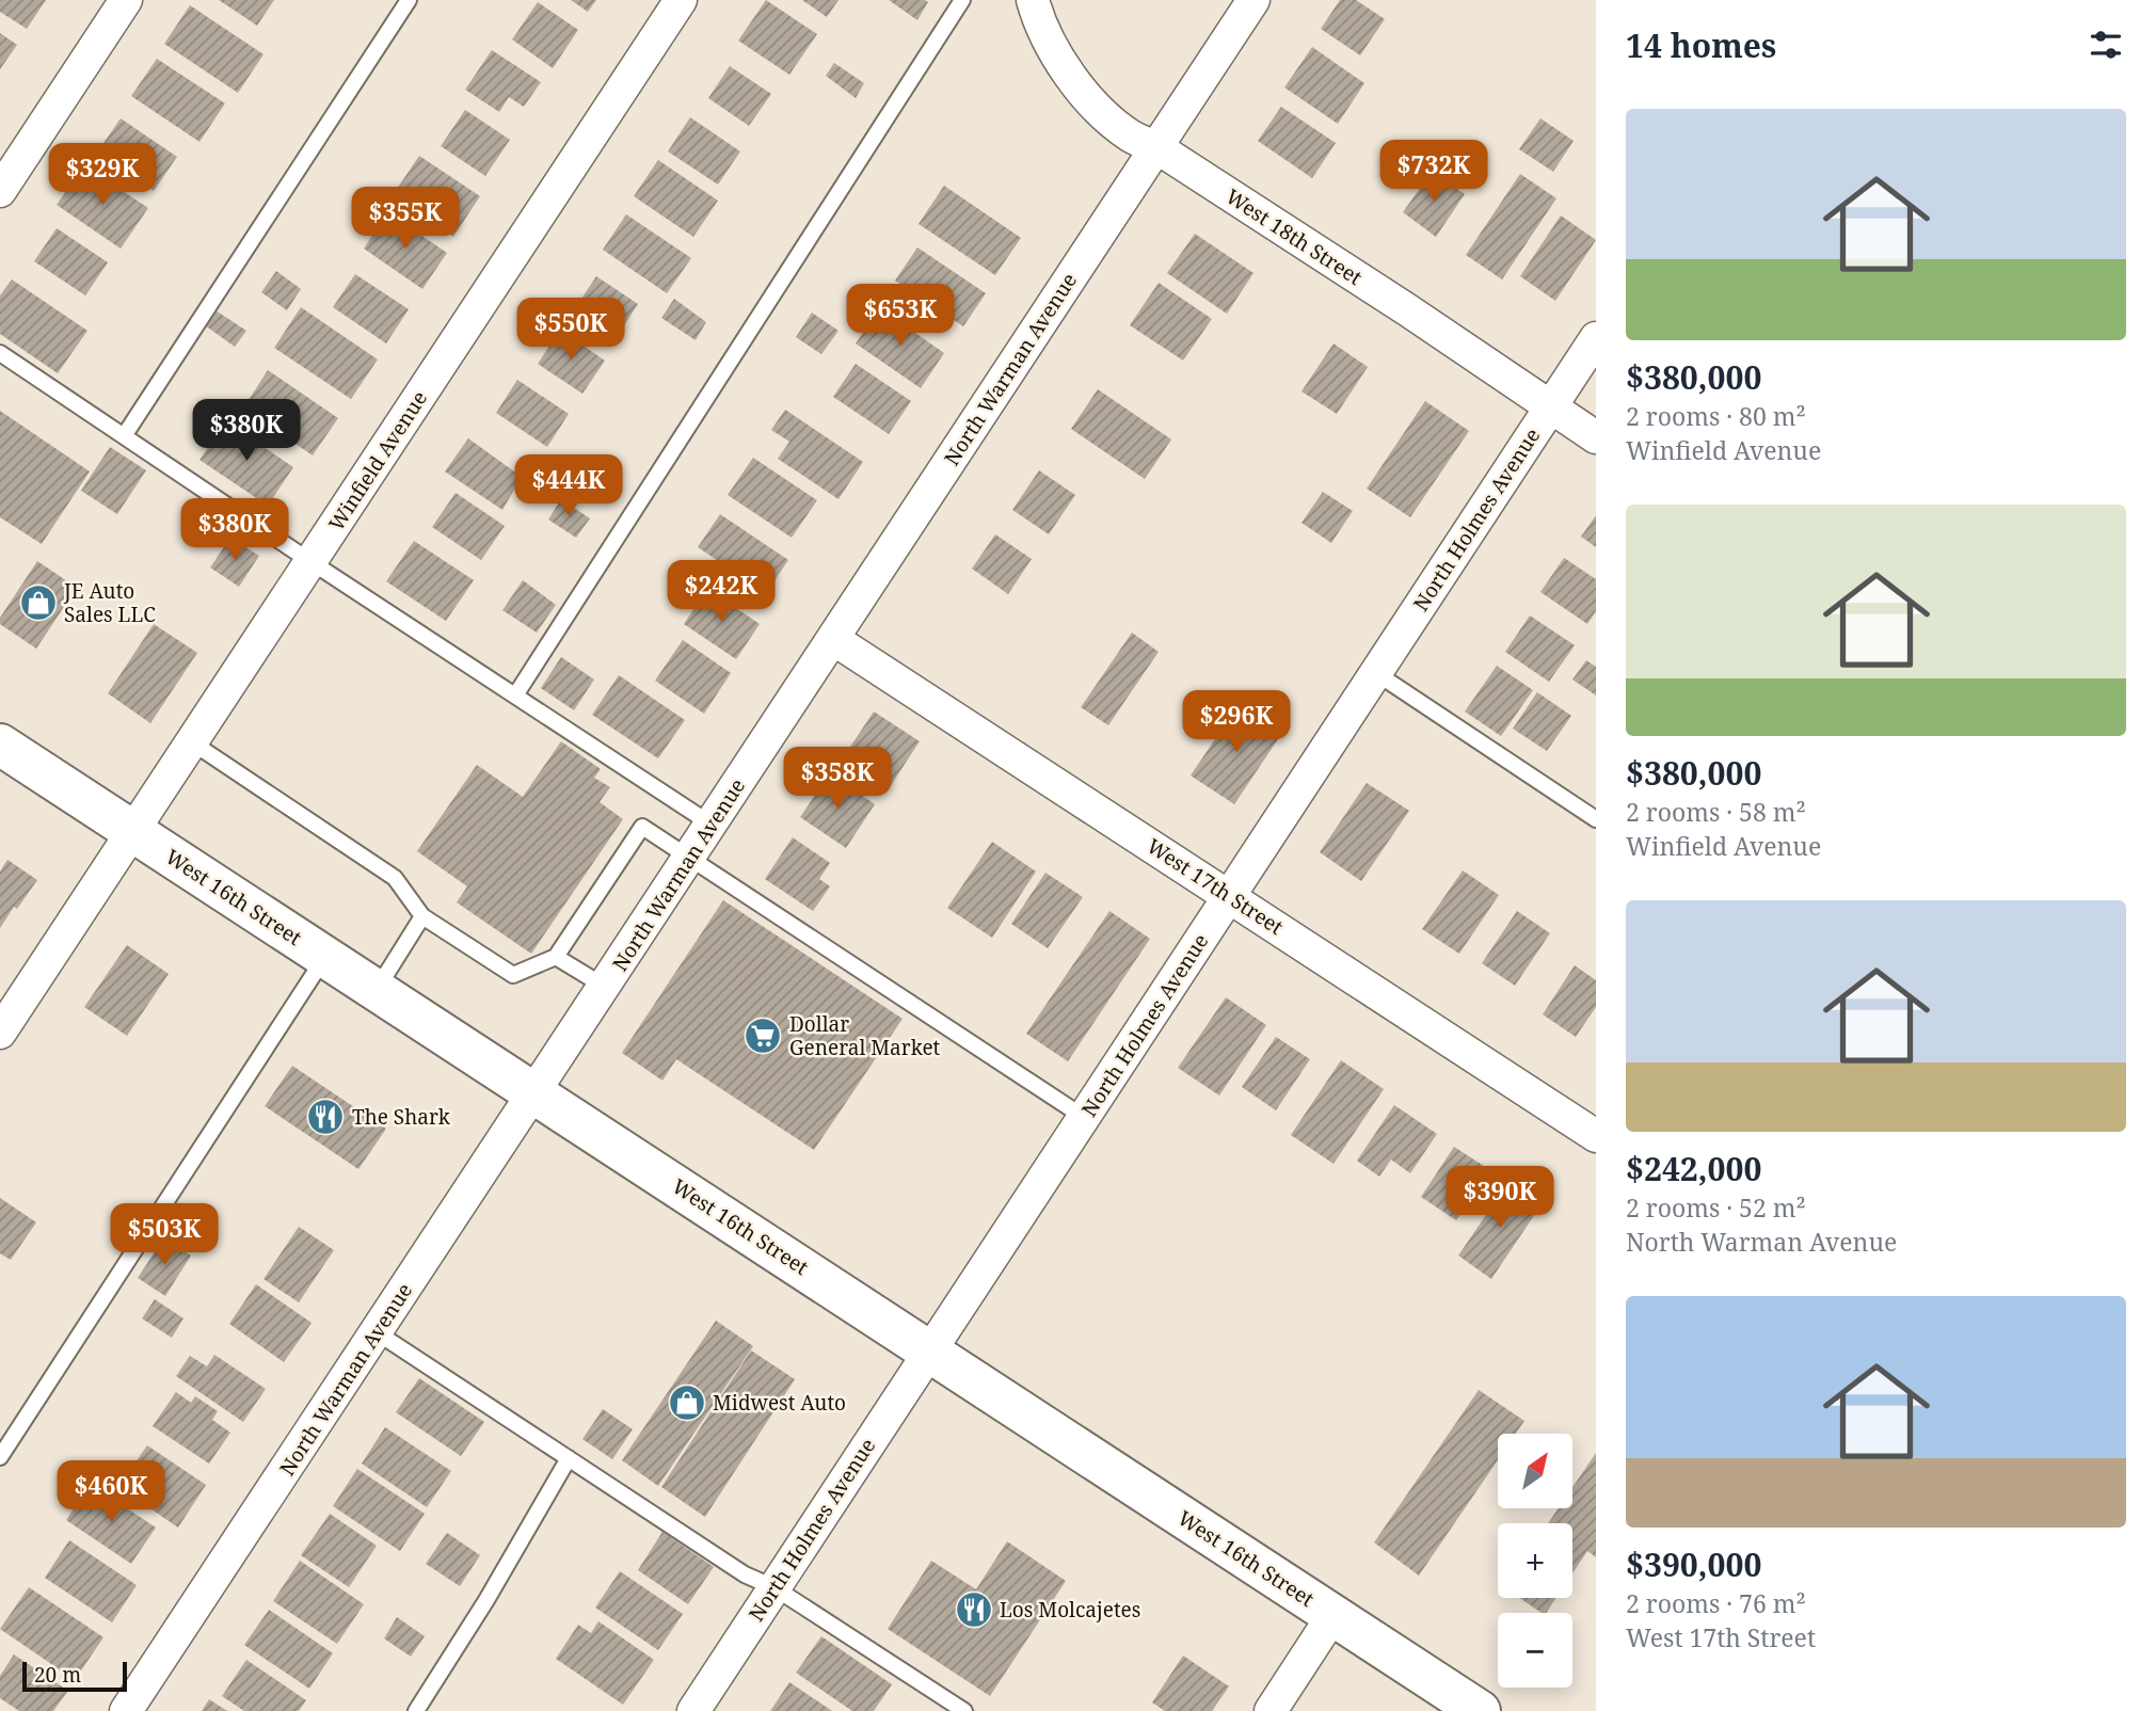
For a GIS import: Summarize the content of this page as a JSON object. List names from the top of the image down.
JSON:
{
  "streets": {
    "main road": ["West 16th Street"],
    "street": [
      "West 18th Street",
      "North Warman Avenue",
      "Winfield Avenue",
      "North Holmes Avenue",
      "West 17th Street"
    ]
  },
  "crossings": [
    ["West 18th Street", "North Warman Avenue"],
    ["West 18th Street", "North Holmes Avenue"],
    ["North Warman Avenue", "West 17th Street"],
    ["North Warman Avenue", "West 16th Street"],
    ["Winfield Avenue", "West 16th Street"],
    ["North Holmes Avenue", "West 17th Street"],
    ["North Holmes Avenue", "West 16th Street"]
  ],
  "places": {
    "shop": ["JE Auto Sales LLC", "Midwest Auto"],
    "supermarket": ["Dollar General Market"],
    "restaurant": ["The Shark", "Los Molcajetes"]
  },
  "scale_bar": "20 m",
  "north": "top right",
  "page": {
    "heading": "14 homes",
    "list": [
      {
        "name": "$380,000",
        "note": "2 rooms · 80 m² · Winfield Avenue"
      },
      {
        "name": "$380,000",
        "note": "2 rooms · 58 m² · Winfield Avenue"
      },
      {
        "name": "$242,000",
        "note": "2 rooms · 52 m² · North Warman Avenue"
      },
      {
        "name": "$390,000",
        "note": "2 rooms · 76 m² · West 17th Street"
      }
    ],
    "price": [
      "$732K",
      "$329K",
      "$355K",
      "$653K",
      "$550K",
      "$380K",
      "$444K",
      "$380K",
      "$242K",
      "$296K",
      "$358K",
      "$390K",
      "$503K",
      "$460K"
    ],
    "map_buttons": ["+", "−"],
    "scale": "20 m"
  }
}
